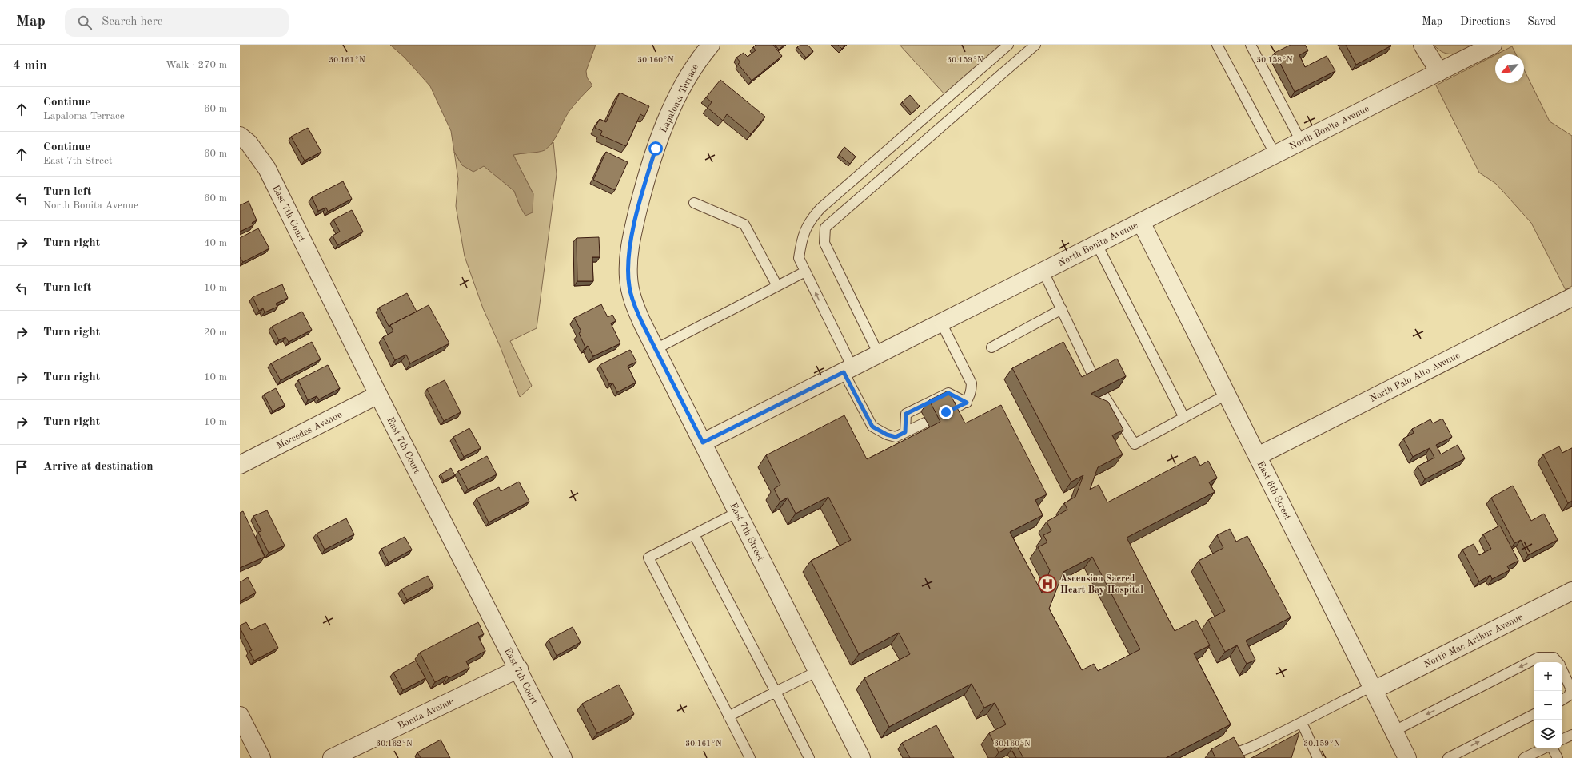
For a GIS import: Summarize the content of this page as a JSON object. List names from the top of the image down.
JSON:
{
  "streets": {
    "street": [
      "Lapaloma Terrace",
      "North Bonita Avenue",
      "East 7th Court",
      "North Palo Alto Avenue",
      "Mercedes Avenue",
      "East 6th Street",
      "East 7th Street",
      "North Mac Arthur Avenue",
      "Bonita Avenue"
    ]
  },
  "crossings": [
    ["Lapaloma Terrace", "East 7th Street"],
    ["North Bonita Avenue", "East 6th Street"],
    ["North Bonita Avenue", "East 7th Street"],
    ["East 7th Court", "Mercedes Avenue"],
    ["East 7th Court", "Bonita Avenue"],
    ["North Palo Alto Avenue", "East 6th Street"],
    ["East 6th Street", "North Mac Arthur Avenue"]
  ],
  "places": {
    "hospital": ["Ascension Sacred Heart Bay Hospital"]
  },
  "north": "bottom left",
  "page": {
    "header": "Map",
    "search": "Search here",
    "nav": ["Map", "Directions", "Saved"],
    "heading": ["4 min", "Walk · 270 m"],
    "list": [
      ["Continue", "Lapaloma Terrace", "60 m"],
      ["Continue", "East 7th Street", "60 m"],
      ["Turn left", "North Bonita Avenue", "60 m"],
      ["Turn right", "40 m"],
      ["Turn left", "10 m"],
      ["Turn right", "20 m"],
      ["Turn right", "10 m"],
      ["Turn right", "10 m"],
      "Arrive at destination"
    ],
    "map_buttons": ["+", "−"]
  },
  "coordinates": [
    "30.161°N",
    "30.160°N",
    "30.159°N",
    "30.158°N",
    "30.162°N"
  ]
}
